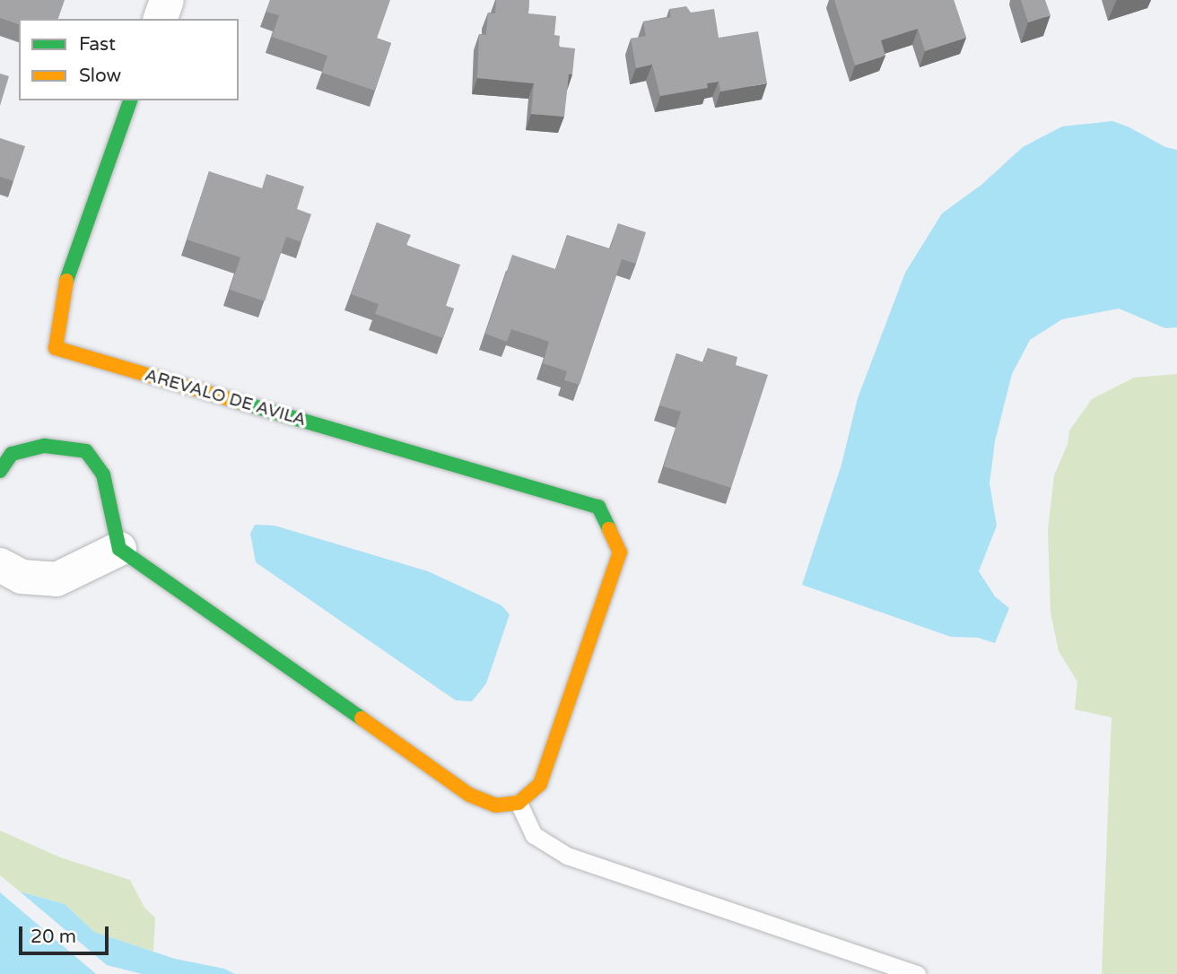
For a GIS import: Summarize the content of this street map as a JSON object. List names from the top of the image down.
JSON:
{
  "streets": {
    "street": ["AREVALO DE AVILA"]
  },
  "legend": ["Fast", "Slow"],
  "scale_bar": "20 m"
}
